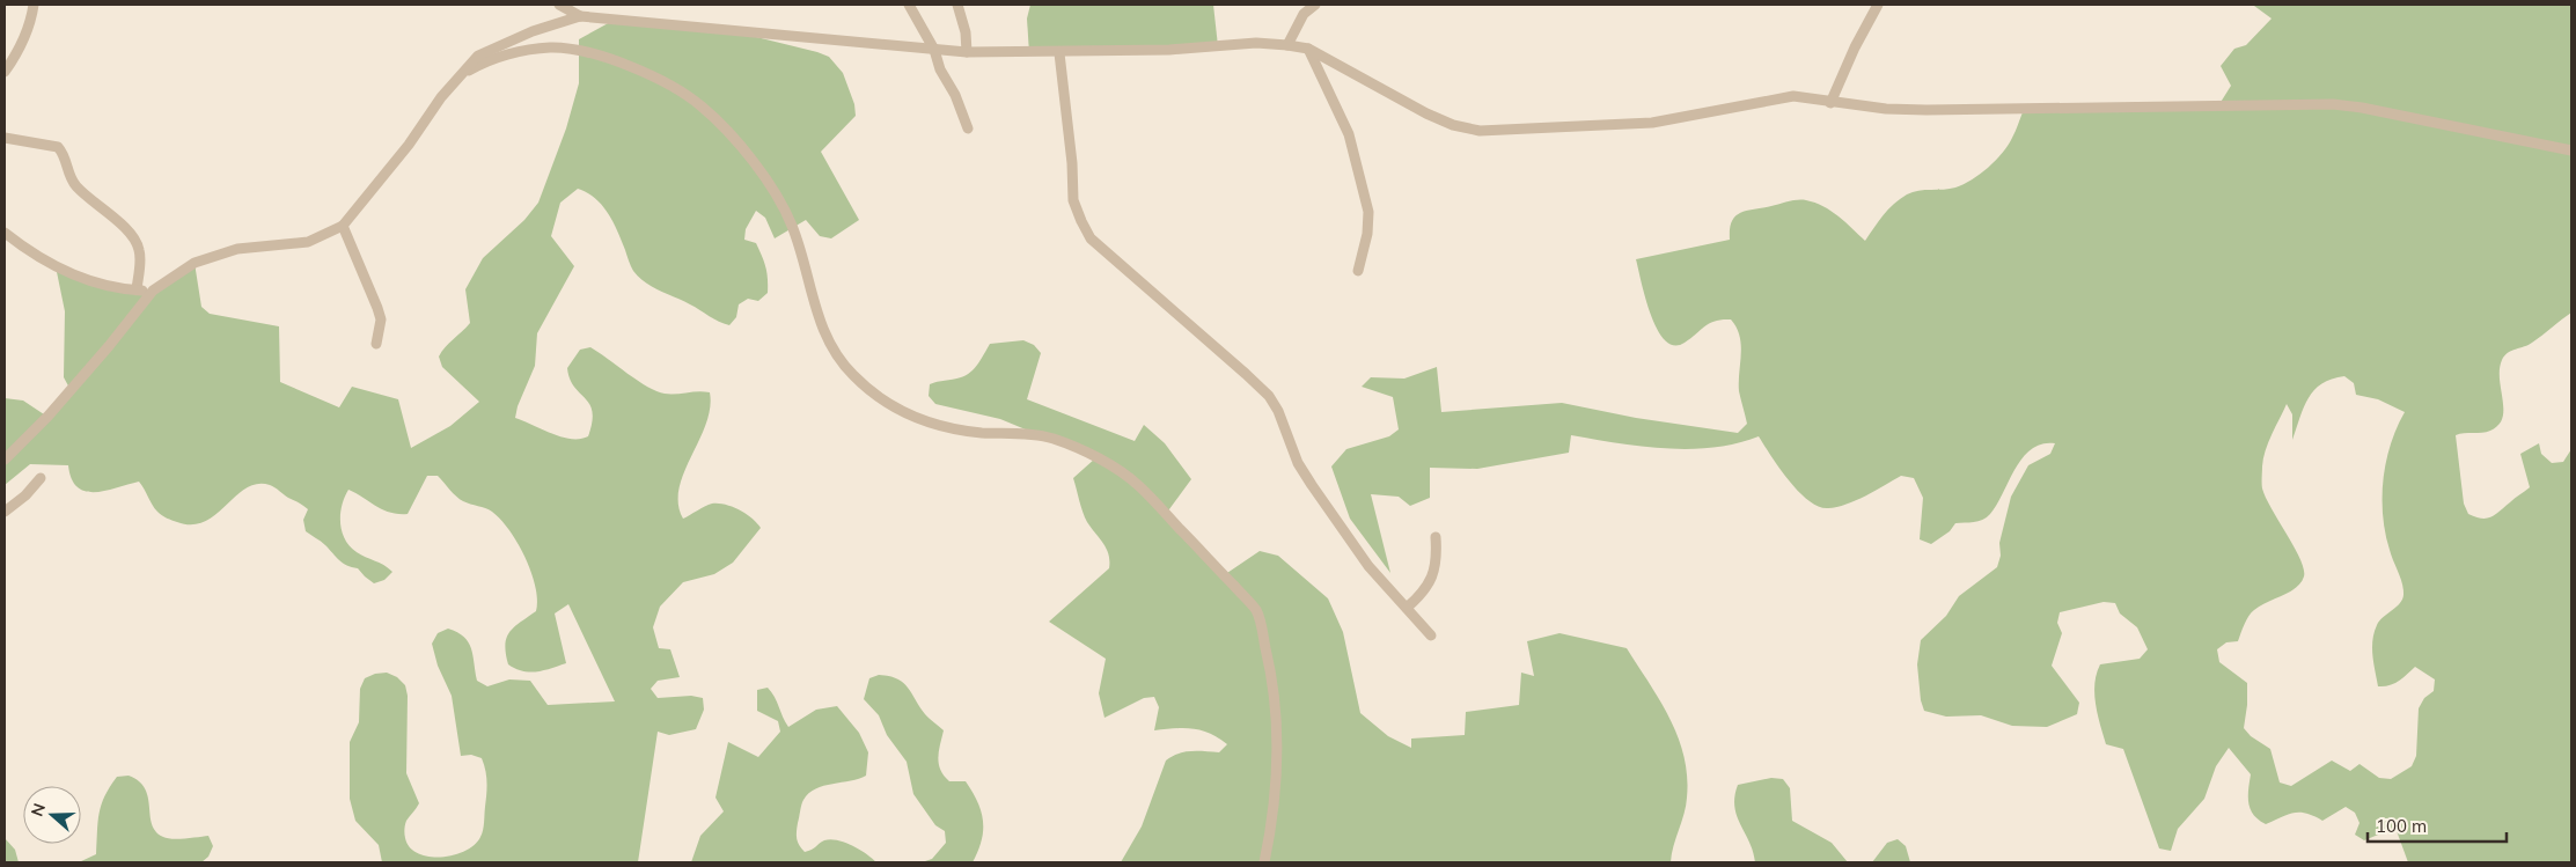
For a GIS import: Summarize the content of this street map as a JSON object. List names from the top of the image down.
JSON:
{
  "scale_bar": "100 m",
  "north": "left"
}
